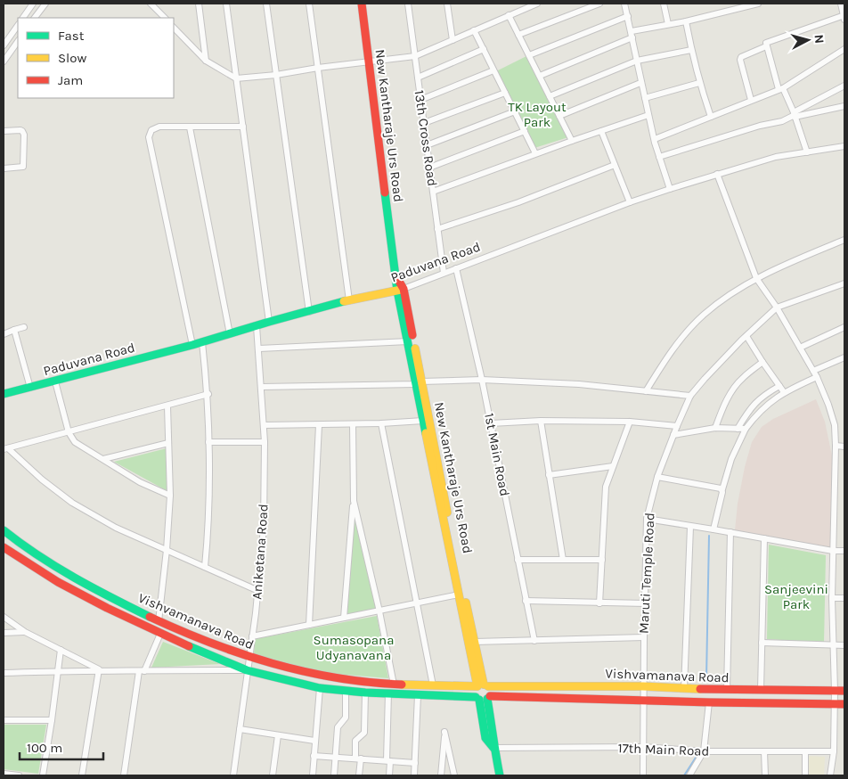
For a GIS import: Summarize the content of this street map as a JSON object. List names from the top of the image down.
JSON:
{
  "streets": {
    "main road": ["New Kantharaje Urs Road", "Paduvana Road", "Vishvamanava Road"],
    "street": [
      "13th Cross Road",
      "1st Main Road",
      "Aniketana Road",
      "Maruti Temple Road",
      "17th Main Road"
    ]
  },
  "crossings": [
    ["New Kantharaje Urs Road", "Paduvana Road"],
    ["New Kantharaje Urs Road", "Vishvamanava Road"],
    ["13th Cross Road", "Paduvana Road"],
    ["Paduvana Road", "1st Main Road"],
    ["Paduvana Road", "Aniketana Road"],
    ["Aniketana Road", "Vishvamanava Road"],
    ["Maruti Temple Road", "Vishvamanava Road"],
    ["Maruti Temple Road", "17th Main Road"]
  ],
  "parks": ["TK Layout Park", "Sanjeevini Park", "Sumasopana Udyanavana"],
  "legend": ["Fast", "Slow", "Jam"],
  "scale_bar": "100 m",
  "north": "right"
}
